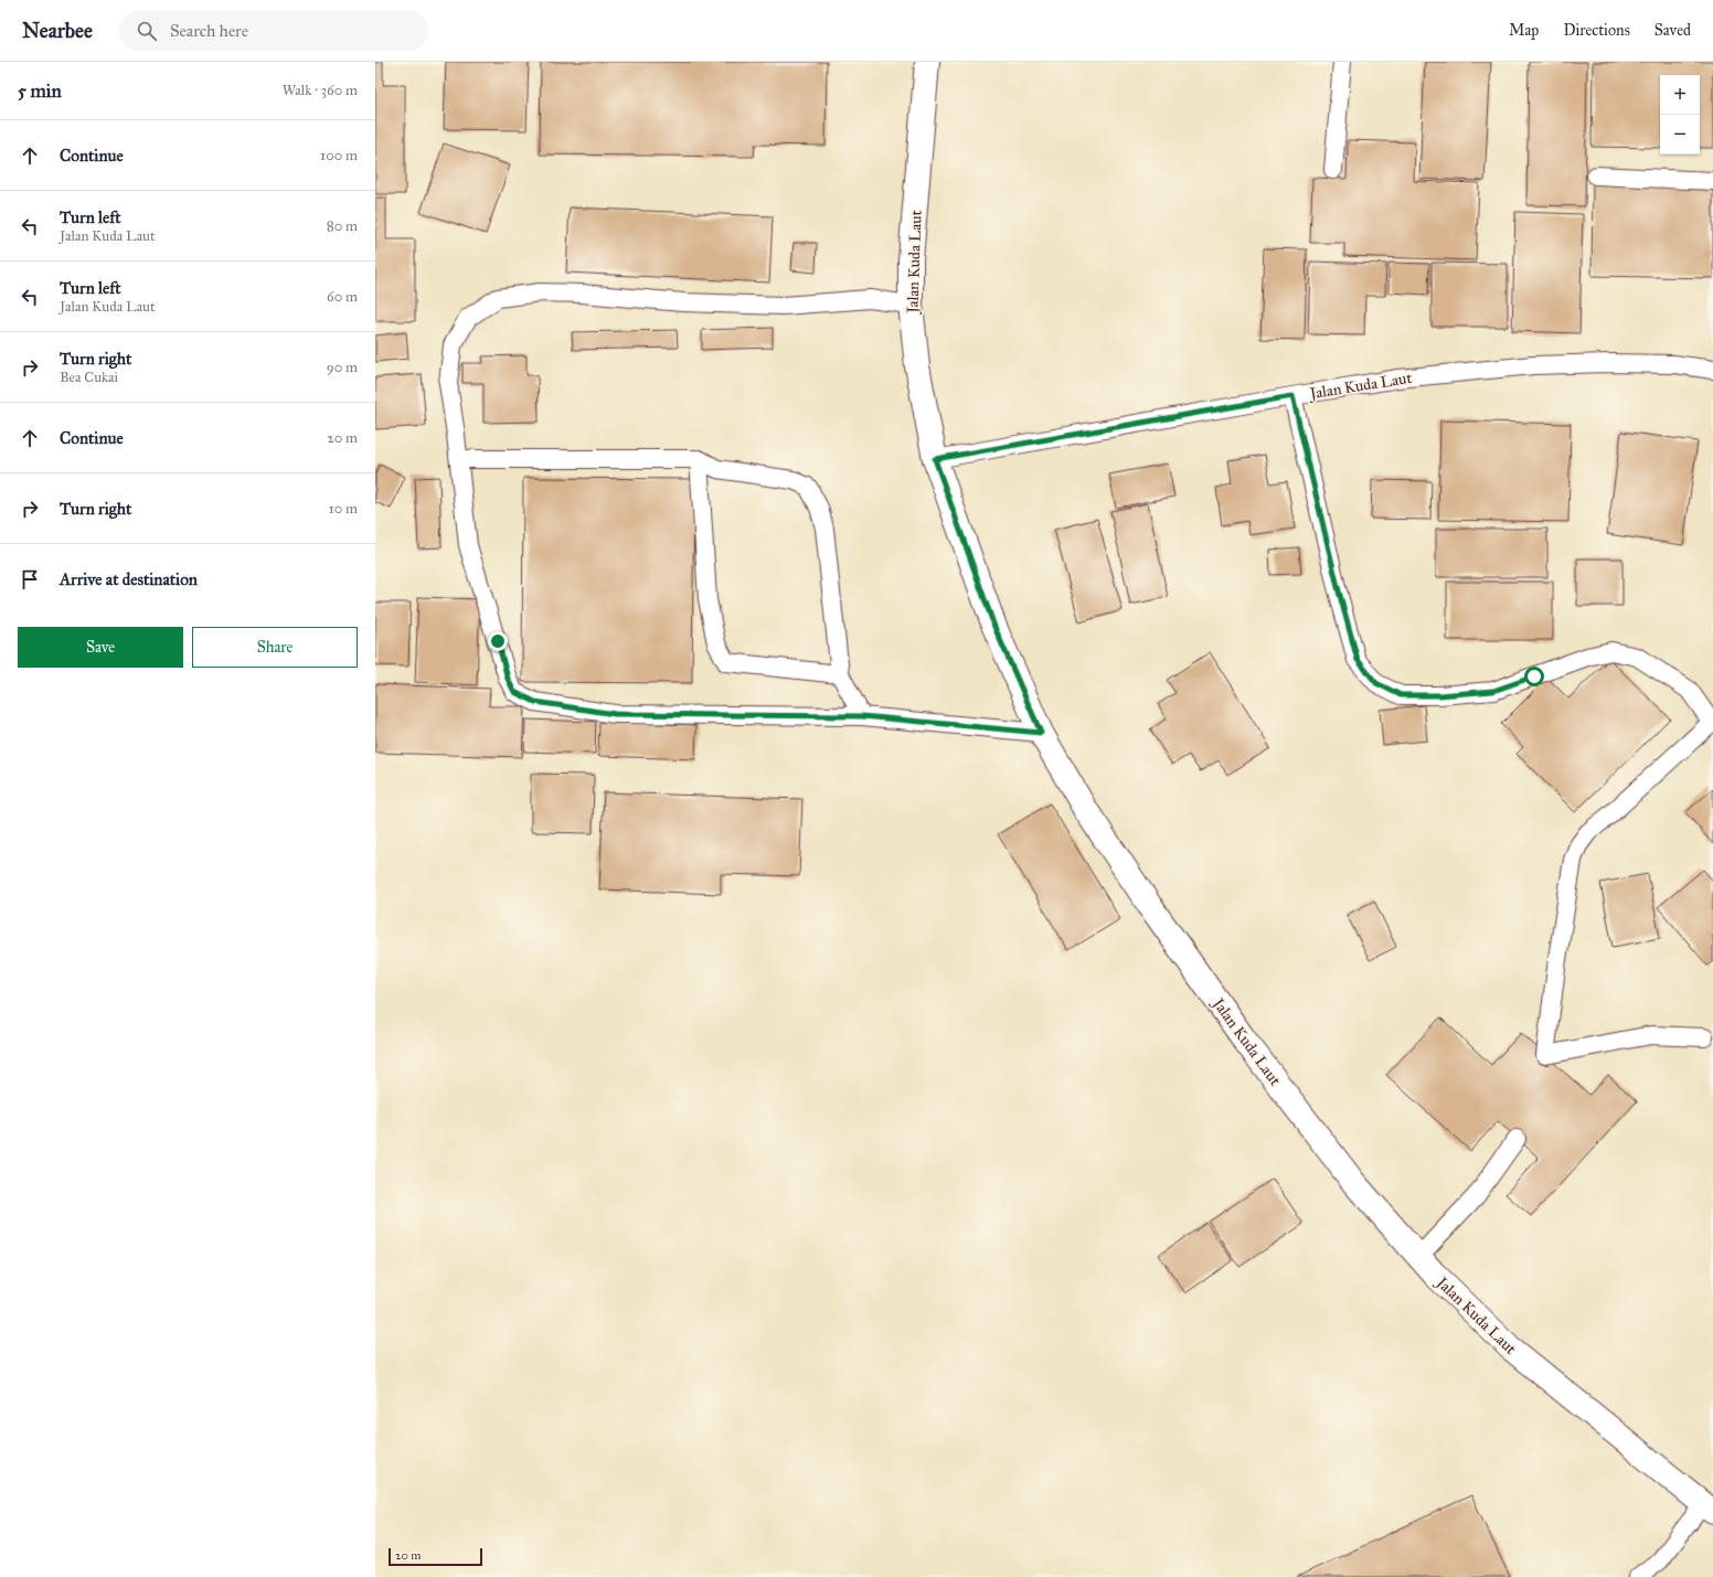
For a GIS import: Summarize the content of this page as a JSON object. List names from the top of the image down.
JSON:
{
  "streets": {
    "street": ["Jalan Kuda Laut"]
  },
  "scale_bar": "20 m",
  "page": {
    "header": "Nearbee",
    "search": "Search here",
    "nav": ["Map", "Directions", "Saved"],
    "heading": ["5 min", "Walk · 360 m"],
    "map_buttons": ["+", "−"],
    "list": [
      ["Continue", "100 m"],
      ["Turn left", "Jalan Kuda Laut", "80 m"],
      ["Turn left", "Jalan Kuda Laut", "60 m"],
      ["Turn right", "Bea Cukai", "90 m"],
      ["Continue", "20 m"],
      ["Turn right", "10 m"],
      "Arrive at destination"
    ],
    "buttons": ["Save", "Share"],
    "scale": "20 m"
  }
}
